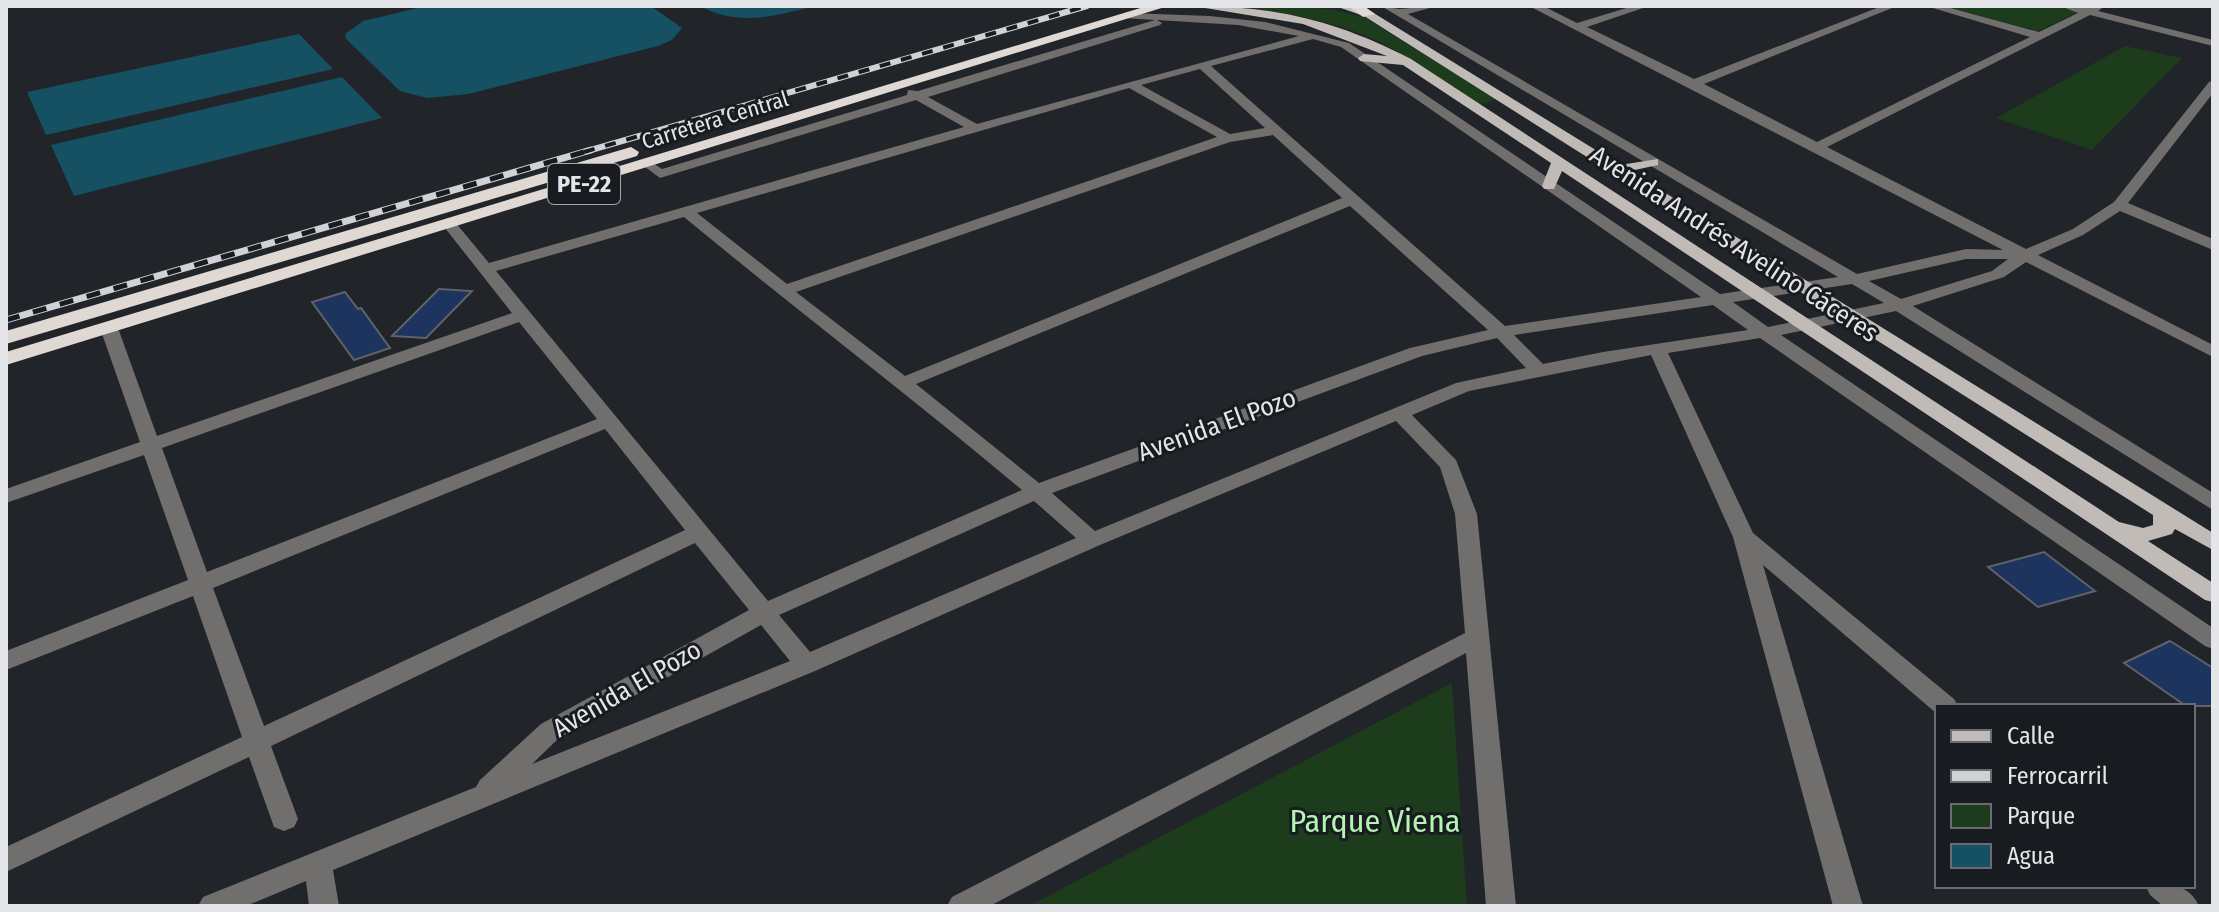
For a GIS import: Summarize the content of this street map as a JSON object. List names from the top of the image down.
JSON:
{
  "streets": {
    "highway": ["Carretera Central", "PE-22"],
    "main road": ["Avenida Andrés Avelino Cáceres"],
    "street": ["Avenida El Pozo"]
  },
  "crossings": [
    ["Avenida Andrés Avelino Cáceres", "Avenida El Pozo"]
  ],
  "parks": ["Parque Viena"],
  "legend": [
    "Calle",
    "Ferrocarril",
    "Parque",
    "Agua"
  ]
}
